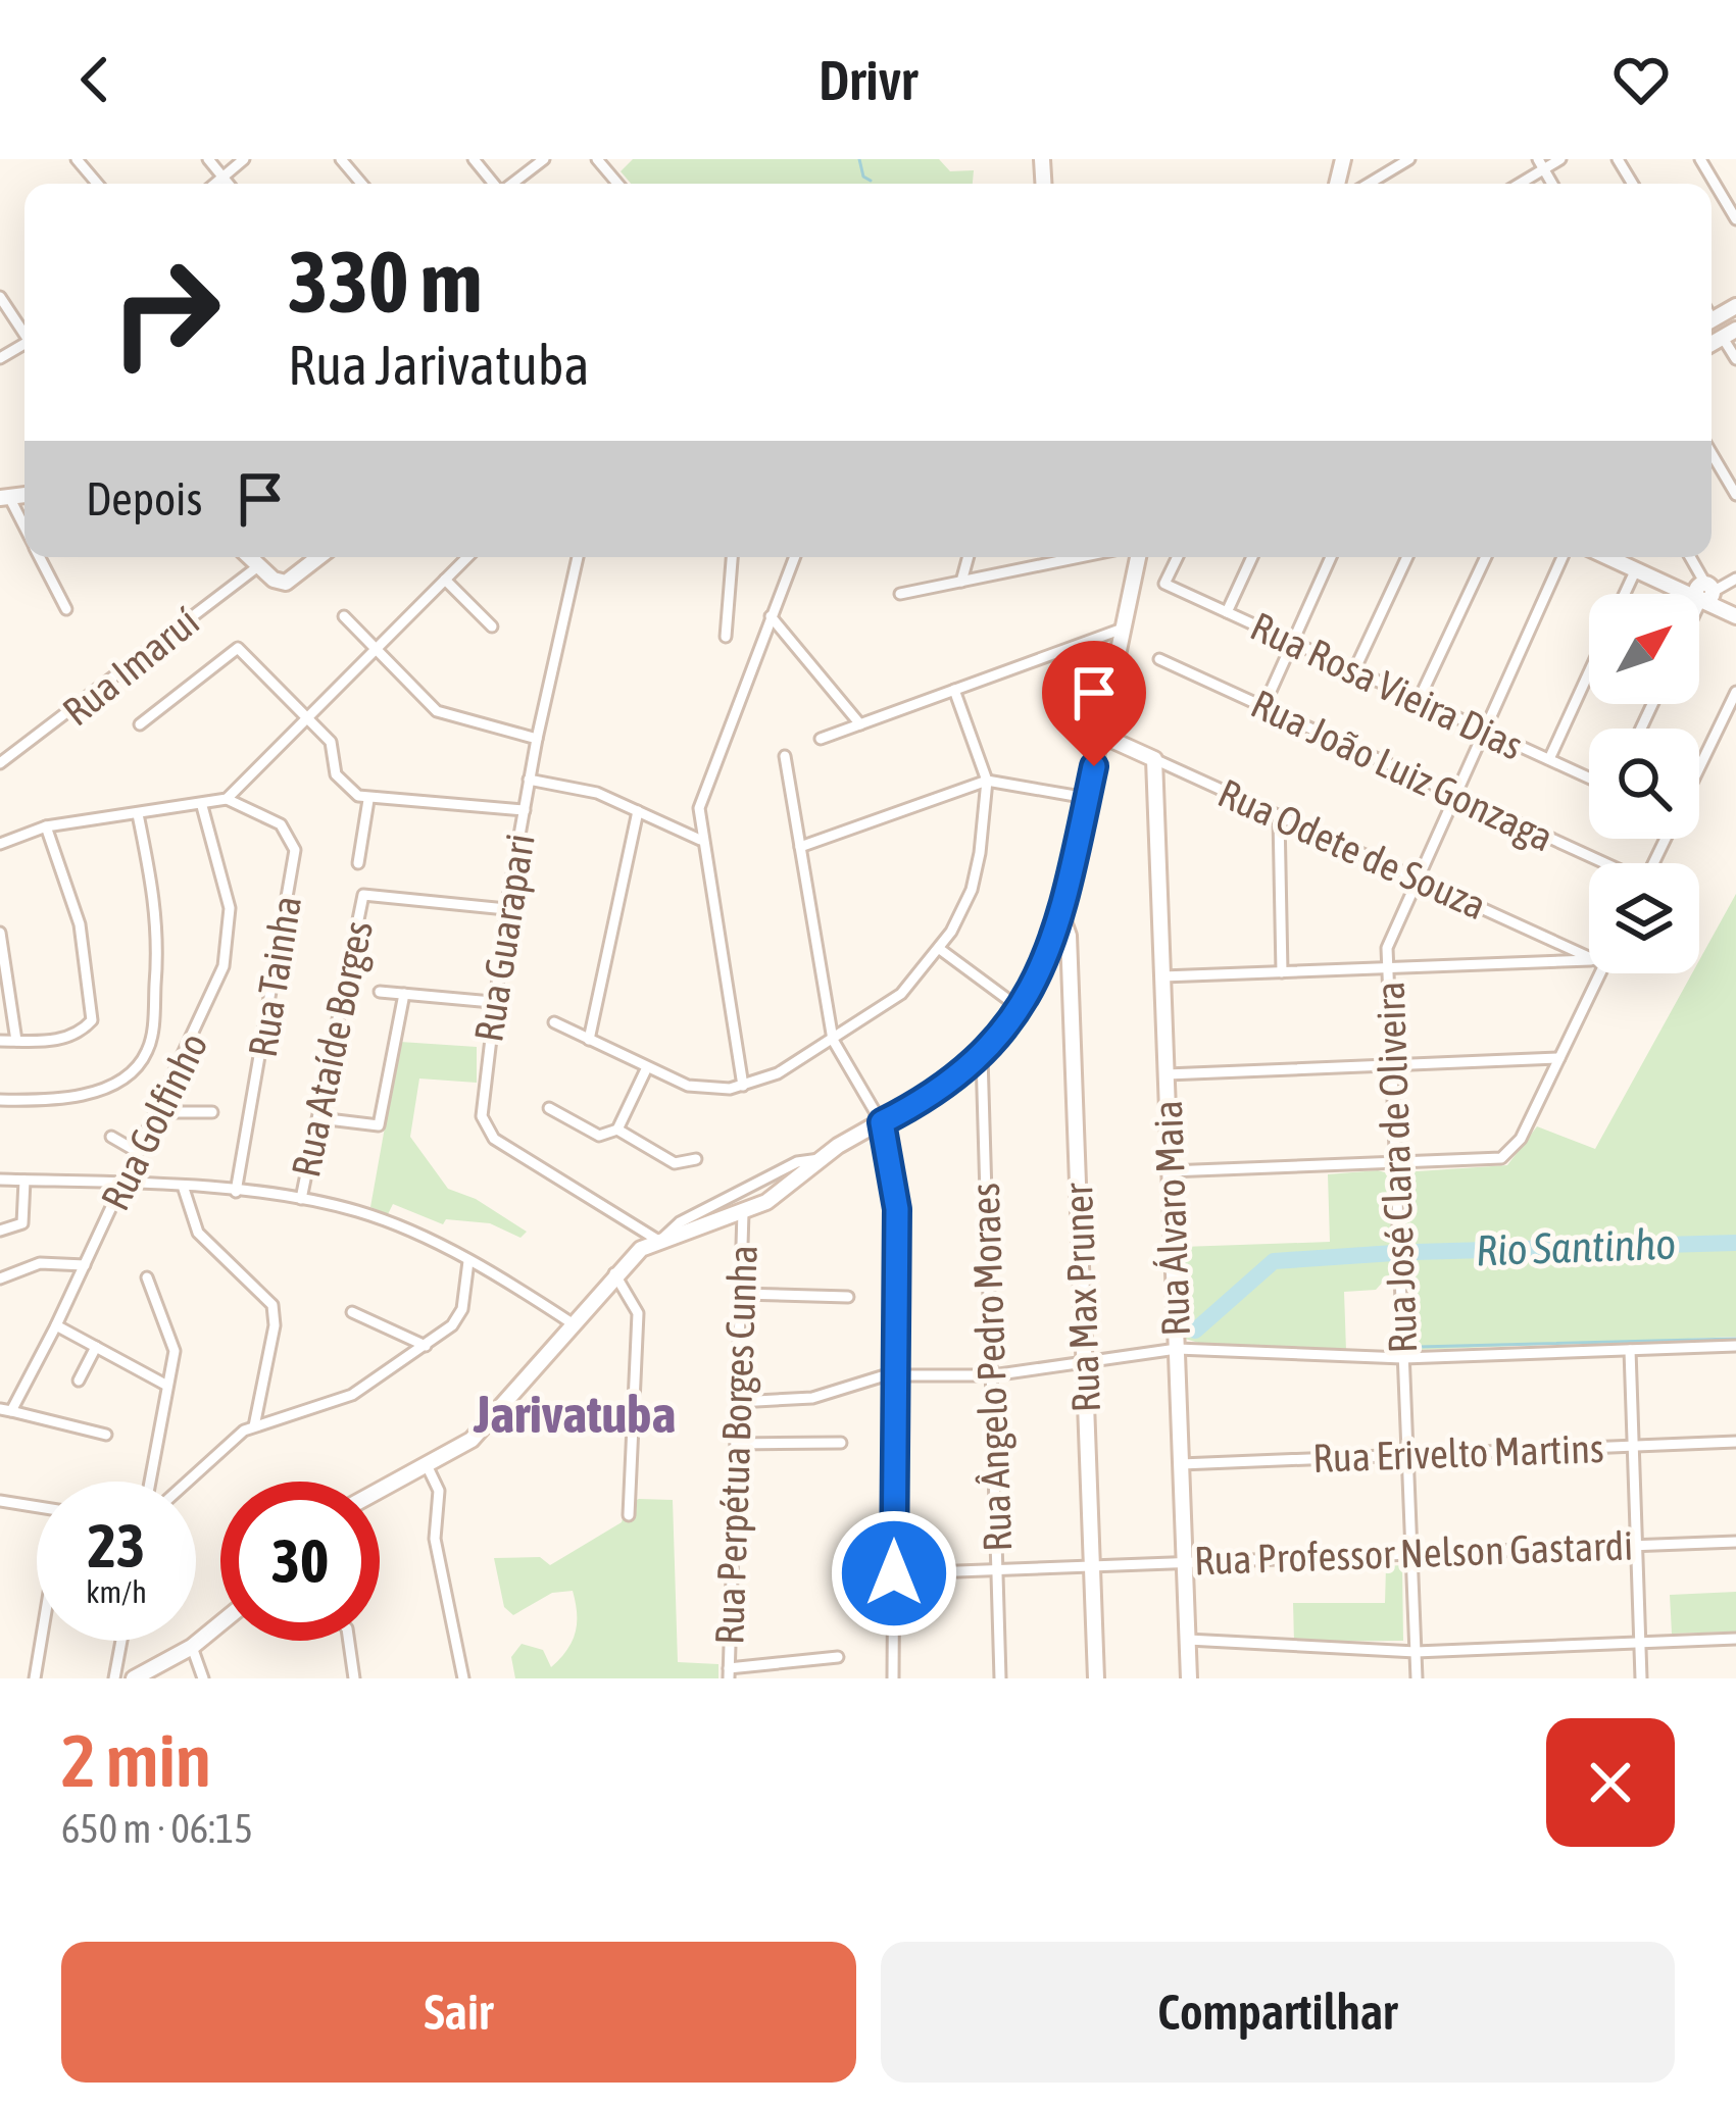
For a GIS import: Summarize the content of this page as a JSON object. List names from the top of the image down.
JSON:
{
  "streets": {
    "street": [
      "Rua Imaruí",
      "Rua Rosa Vieira Dias",
      "Rua João Luiz Gonzaga",
      "Rua Odete de Souza",
      "Rua Guarapari",
      "Rua Tainha",
      "Rua Ataíde Borges",
      "Rua Golfinho",
      "Rua José Clara de Oliveira",
      "Rua Álvaro Maia",
      "Rua Max Pruner",
      "Rua Ângelo Pedro Moraes",
      "Rua Perpétua Borges Cunha",
      "Rua Erivelto Martins",
      "Rua Professor Nelson Gastardi"
    ]
  },
  "crossings": [
    ["Rua Rosa Vieira Dias", "Rua José Clara de Oliveira"],
    ["Rua João Luiz Gonzaga", "Rua José Clara de Oliveira"],
    ["Rua Odete de Souza", "Rua José Clara de Oliveira"],
    ["Rua Odete de Souza", "Rua Álvaro Maia"],
    ["Rua Guarapari", "Rua Ataíde Borges"],
    ["Rua José Clara de Oliveira", "Rua Erivelto Martins"],
    ["Rua José Clara de Oliveira", "Rua Professor Nelson Gastardi"],
    ["Rua Álvaro Maia", "Rua Erivelto Martins"],
    ["Rua Álvaro Maia", "Rua Professor Nelson Gastardi"],
    ["Rua Max Pruner", "Rua Professor Nelson Gastardi"],
    ["Rua Ângelo Pedro Moraes", "Rua Professor Nelson Gastardi"]
  ],
  "districts": ["Jarivatuba"],
  "water": ["Rio Santinho"],
  "north": "top right",
  "page": {
    "header": "Drivr",
    "turn": ["330 m", "Rua Jarivatuba"],
    "then": "Depois",
    "speed": "23 km/h",
    "limit": "30",
    "heading": ["2 min", "650 m · 06:15"],
    "buttons": ["Sair", "Compartilhar"]
  }
}
